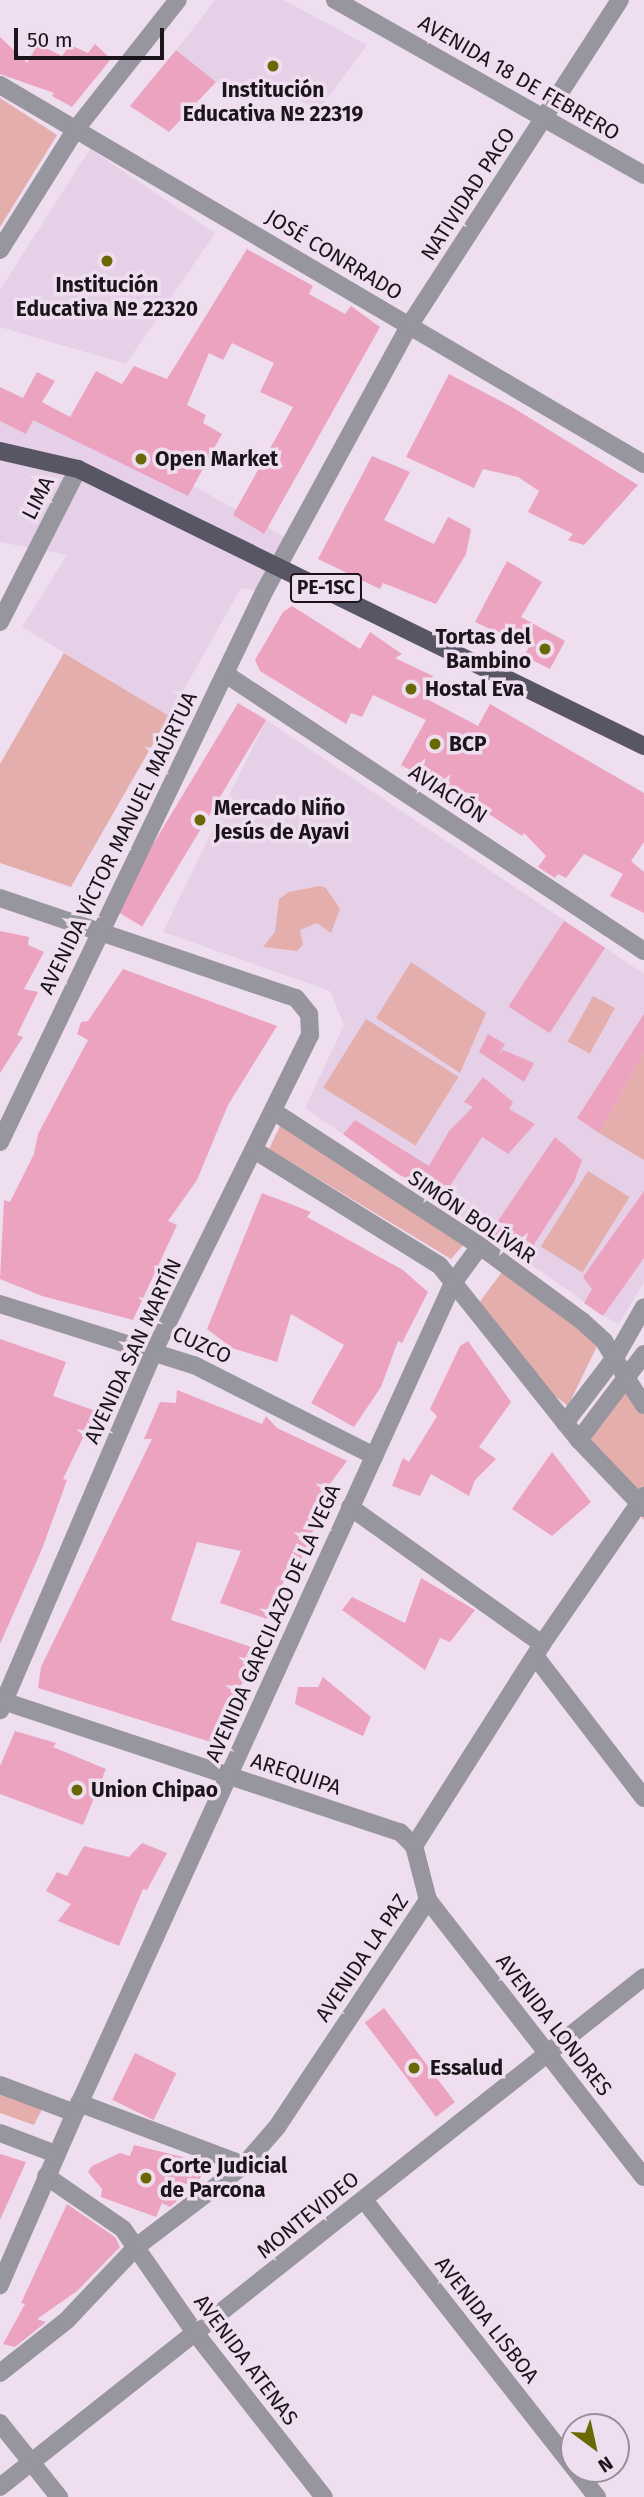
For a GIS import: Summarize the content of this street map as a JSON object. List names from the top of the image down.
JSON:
{
  "streets": {
    "main road": ["PE-1SC"],
    "street": [
      "AVENIDA 18 DE FEBRERO",
      "NATIVIDAD PACO",
      "JOSÉ CONRRADO",
      "LIMA",
      "AVIACIÓN",
      "AVENIDA VÍCTOR MANUEL MAÚRTUA",
      "SIMÓN BOLÍVAR",
      "CUZCO",
      "AVENIDA SAN MARTÍN",
      "AVENIDA GARCILAZO DE LA VEGA",
      "AREQUIPA",
      "AVENIDA LA PAZ",
      "AVENIDA LONDRES",
      "MONTEVIDEO",
      "AVENIDA LISBOA",
      "AVENIDA ATENAS"
    ]
  },
  "crossings": [
    ["AVENIDA 18 DE FEBRERO", "NATIVIDAD PACO"],
    ["NATIVIDAD PACO", "JOSÉ CONRRADO"],
    ["NATIVIDAD PACO", "PE-1SC"],
    ["NATIVIDAD PACO", "AVENIDA VÍCTOR MANUEL MAÚRTUA"],
    ["LIMA", "PE-1SC"],
    ["PE-1SC", "AVENIDA VÍCTOR MANUEL MAÚRTUA"],
    ["AVIACIÓN", "AVENIDA VÍCTOR MANUEL MAÚRTUA"],
    ["AVENIDA VÍCTOR MANUEL MAÚRTUA", "AVENIDA SAN MARTÍN"],
    ["SIMÓN BOLÍVAR", "AVENIDA SAN MARTÍN"],
    ["SIMÓN BOLÍVAR", "AVENIDA GARCILAZO DE LA VEGA"],
    ["CUZCO", "AVENIDA SAN MARTÍN"],
    ["CUZCO", "AVENIDA GARCILAZO DE LA VEGA"],
    ["AVENIDA SAN MARTÍN", "AREQUIPA"],
    ["AVENIDA GARCILAZO DE LA VEGA", "AREQUIPA"],
    ["AVENIDA GARCILAZO DE LA VEGA", "AVENIDA ATENAS"],
    ["AREQUIPA", "AVENIDA LA PAZ"],
    ["AVENIDA LA PAZ", "AVENIDA LONDRES"],
    ["AVENIDA LA PAZ", "AVENIDA ATENAS"],
    ["AVENIDA LONDRES", "MONTEVIDEO"],
    ["MONTEVIDEO", "AVENIDA LISBOA"],
    ["MONTEVIDEO", "AVENIDA ATENAS"]
  ],
  "places": [
    "Institución Educativa Nº 22319",
    "Institución Educativa Nº 22320",
    "Open Market",
    "Tortas del Bambino",
    "Hostal Eva",
    "BCP",
    "Mercado Niño Jesús de Ayavi",
    "Union Chipao",
    "Essalud",
    "Corte Judicial de Parcona"
  ],
  "scale_bar": "50 m",
  "north": "bottom right"
}
